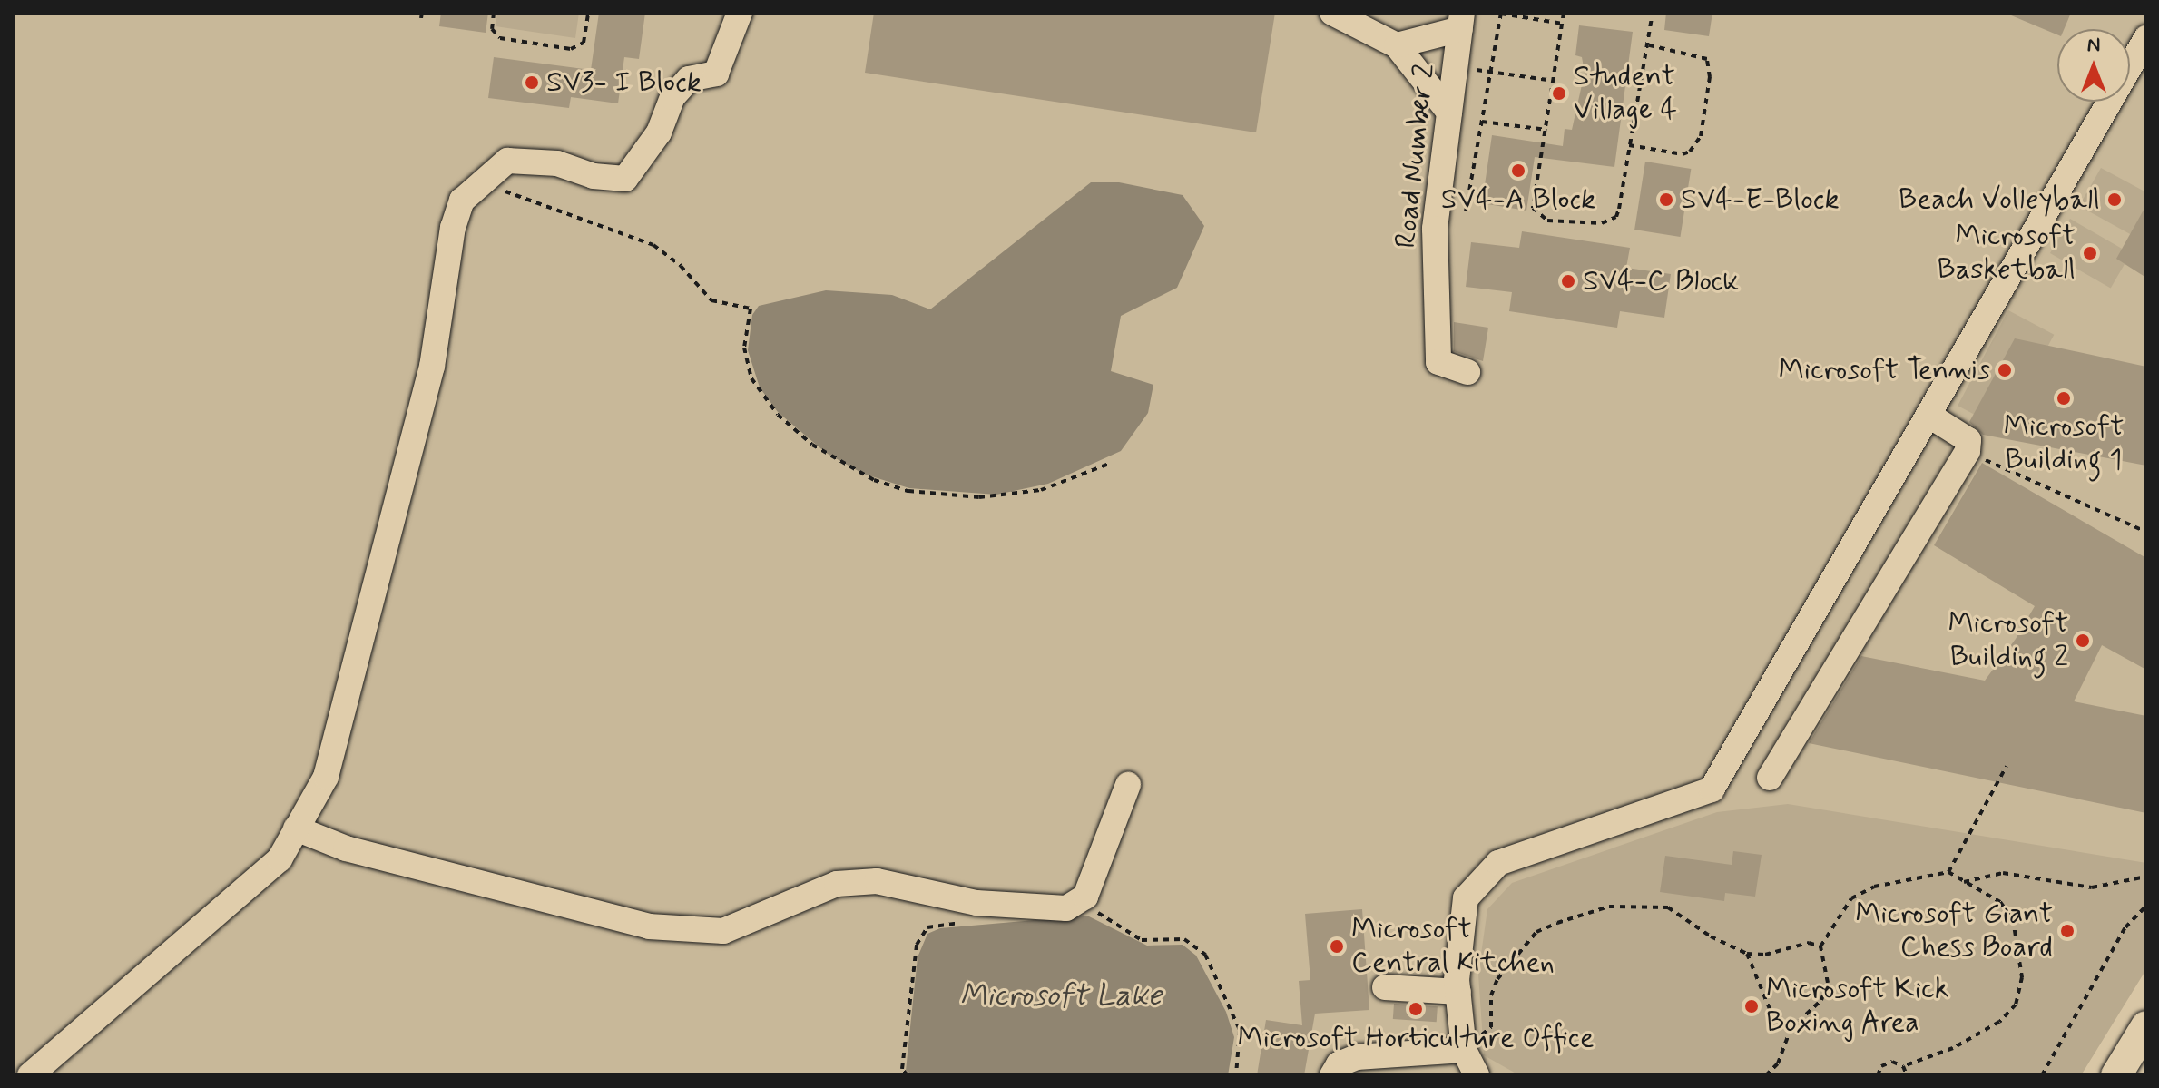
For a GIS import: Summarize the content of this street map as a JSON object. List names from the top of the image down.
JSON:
{
  "streets": {
    "lane": ["Road Number 2"]
  },
  "water": ["Microsoft Lake"],
  "places": [
    "SV3- I Block",
    "Student Village 4",
    "SV4-A Block",
    "SV4-E-Block",
    "Beach Volleyball",
    "Microsoft Basketball",
    "SV4-C Block",
    "Microsoft Tennis",
    "Microsoft Building 1",
    "Microsoft Building 2",
    "Microsoft Giant Chess Board",
    "Microsoft Central Kitchen",
    "Microsoft Kick Boxing Area",
    "Microsoft Horticulture Office"
  ],
  "north": "top"
}
